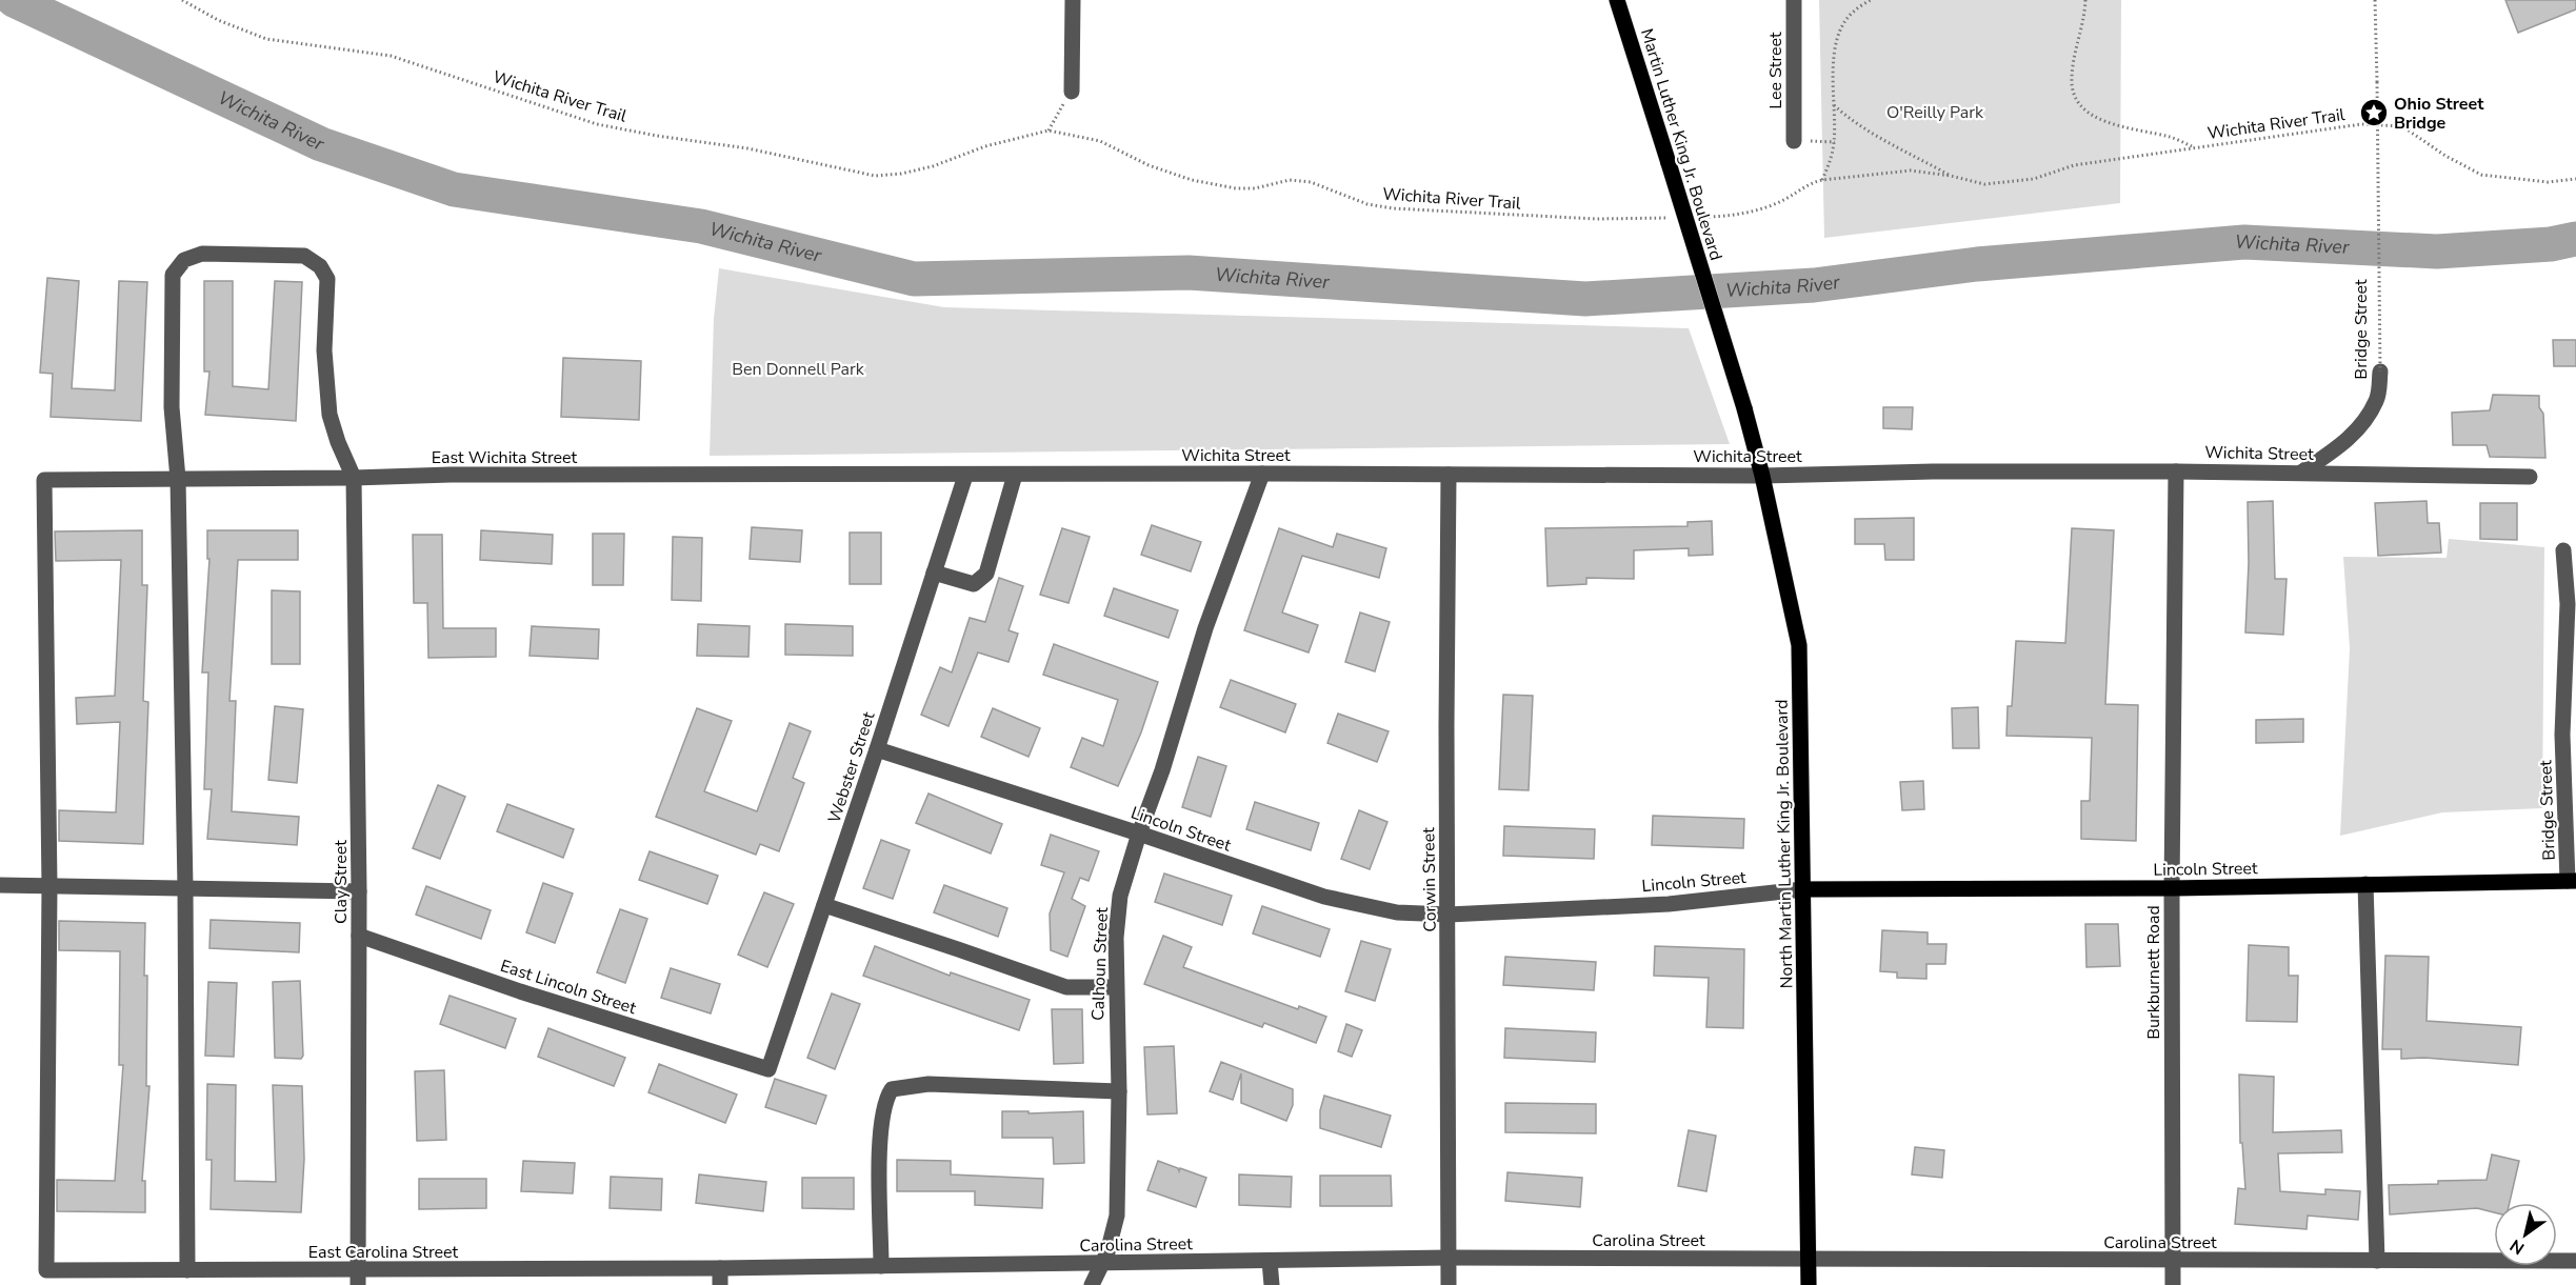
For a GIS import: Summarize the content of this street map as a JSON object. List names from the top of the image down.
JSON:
{
  "streets": {
    "main road": ["Martin Luther King Jr. Boulevard", "Lincoln Street", "North Martin Luther King Jr. Boulevard"],
    "street": [
      "Lee Street",
      "Bridge Street",
      "Wichita Street",
      "East Wichita Street",
      "Webster Street",
      "Corwin Street",
      "Clay Street",
      "Calhoun Street",
      "Burkburnett Road",
      "East Lincoln Street",
      "Carolina Street",
      "East Carolina Street"
    ],
    "path": ["Wichita River Trail"]
  },
  "crossings": [
    ["Martin Luther King Jr. Boulevard", "North Martin Luther King Jr. Boulevard"],
    ["Bridge Street", "Wichita Street"],
    ["Bridge Street", "Lincoln Street"],
    ["Wichita Street", "East Wichita Street"],
    ["Wichita Street", "Webster Street"],
    ["Wichita Street", "North Martin Luther King Jr. Boulevard"],
    ["Wichita Street", "Corwin Street"],
    ["Wichita Street", "Calhoun Street"],
    ["Wichita Street", "Burkburnett Road"],
    ["East Wichita Street", "Webster Street"],
    ["East Wichita Street", "Clay Street"],
    ["East Wichita Street", "East Carolina Street"],
    ["Webster Street", "Lincoln Street"],
    ["Webster Street", "East Lincoln Street"],
    ["Lincoln Street", "North Martin Luther King Jr. Boulevard"],
    ["Lincoln Street", "Corwin Street"],
    ["Lincoln Street", "Calhoun Street"],
    ["Lincoln Street", "Burkburnett Road"],
    ["North Martin Luther King Jr. Boulevard", "Carolina Street"],
    ["Corwin Street", "Carolina Street"],
    ["Clay Street", "East Lincoln Street"],
    ["Clay Street", "East Carolina Street"],
    ["Calhoun Street", "Carolina Street"],
    ["Burkburnett Road", "Carolina Street"],
    ["Carolina Street", "East Carolina Street"]
  ],
  "water": ["Wichita River"],
  "parks": ["O'Reilly Park", "Ben Donnell Park"],
  "places": {
    "place": ["Ohio Street Bridge"]
  },
  "north": "bottom left"
}
